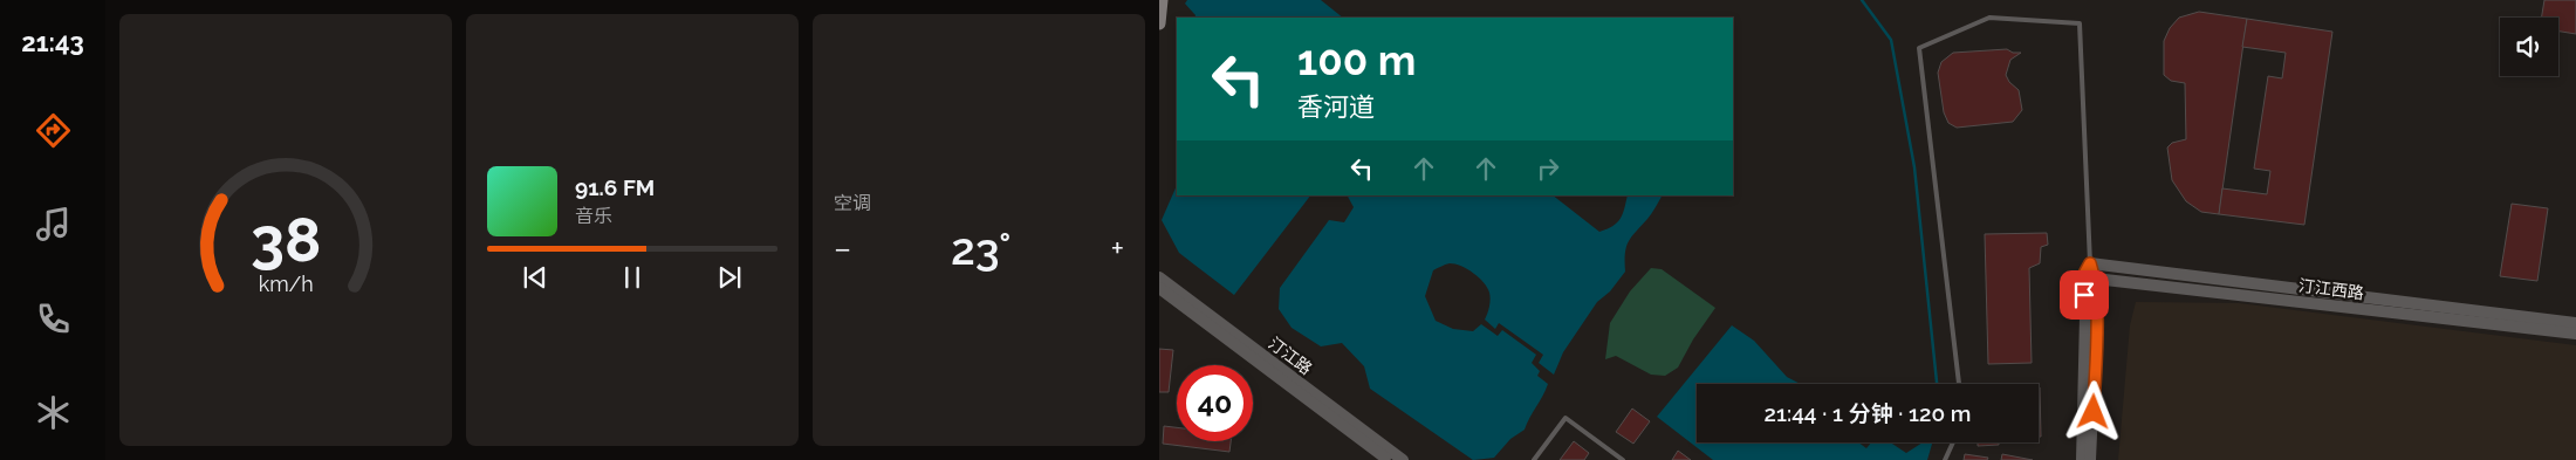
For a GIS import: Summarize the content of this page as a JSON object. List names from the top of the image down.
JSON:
{
  "streets": {
    "street": ["汀江西路", "汀江路"]
  },
  "page": {
    "tabs": "21:43",
    "tile": "空调",
    "turn": ["100 m", "香河道"],
    "song": ["91.6 FM", "音乐"],
    "heat": ["−", "23°", "+"],
    "limit": "40",
    "trip": "21:44 · 1 分钟 · 120 m",
    "gauge": ["38", "km/h"]
  }
}
